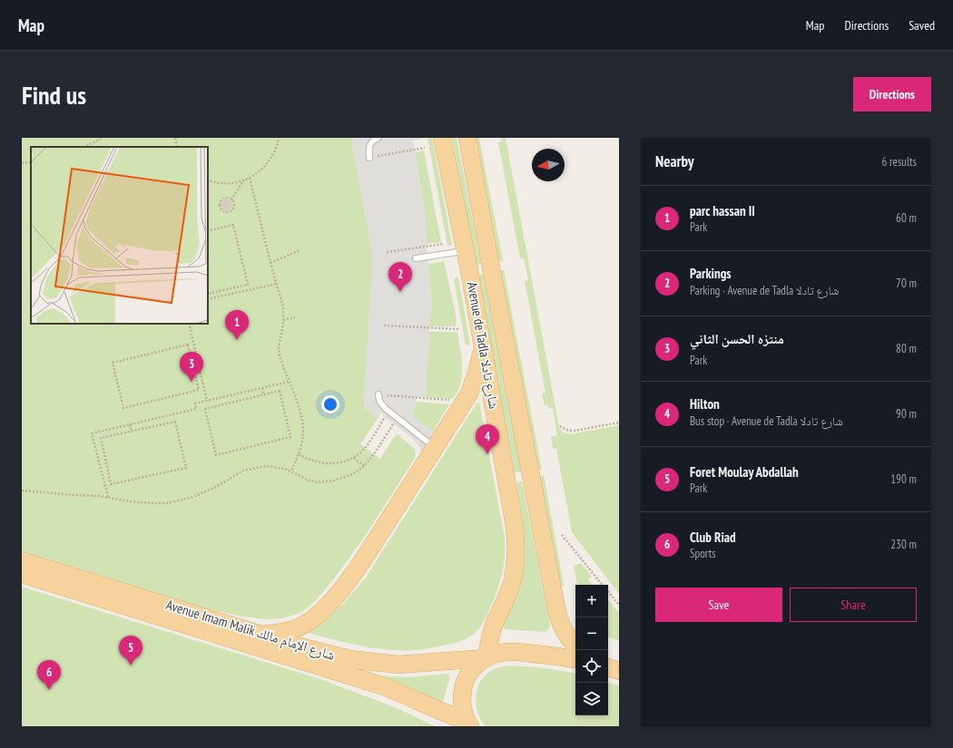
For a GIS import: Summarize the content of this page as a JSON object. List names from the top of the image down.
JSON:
{
  "streets": {
    "main road": ["Avenue de Tadla شارع تادلا", "Avenue Imam Malik شارع الإمام مالك"]
  },
  "crossings": [
    ["Avenue de Tadla شارع تادلا", "Avenue Imam Malik شارع الإمام مالك"]
  ],
  "north": "left",
  "page": {
    "header": "Map",
    "nav": ["Map", "Directions", "Saved"],
    "buttons": [
      "Directions",
      ["Save", "Share"]
    ],
    "title": "Find us",
    "heading": ["Nearby", "6 results"],
    "list": [
      {
        "mark": "1",
        "name": "parc hassan II",
        "note": "Park",
        "value": "60 m"
      },
      {
        "mark": "2",
        "name": "Parkings",
        "note": "Parking · Avenue de Tadla شارع تادلا",
        "value": "70 m"
      },
      {
        "mark": "3",
        "name": "منتزه الحسن الثاني",
        "note": "Park",
        "value": "80 m"
      },
      {
        "mark": "4",
        "name": "Hilton",
        "note": "Bus stop · Avenue de Tadla شارع تادلا",
        "value": "90 m"
      },
      {
        "mark": "5",
        "name": "Foret Moulay Abdallah",
        "note": "Park",
        "value": "190 m"
      },
      {
        "mark": "6",
        "name": "Club Riad",
        "note": "Sports",
        "value": "230 m"
      }
    ],
    "pins": [
      "2",
      "1",
      "3",
      "4",
      "5",
      "6"
    ],
    "map_buttons": ["+", "−"]
  }
}
